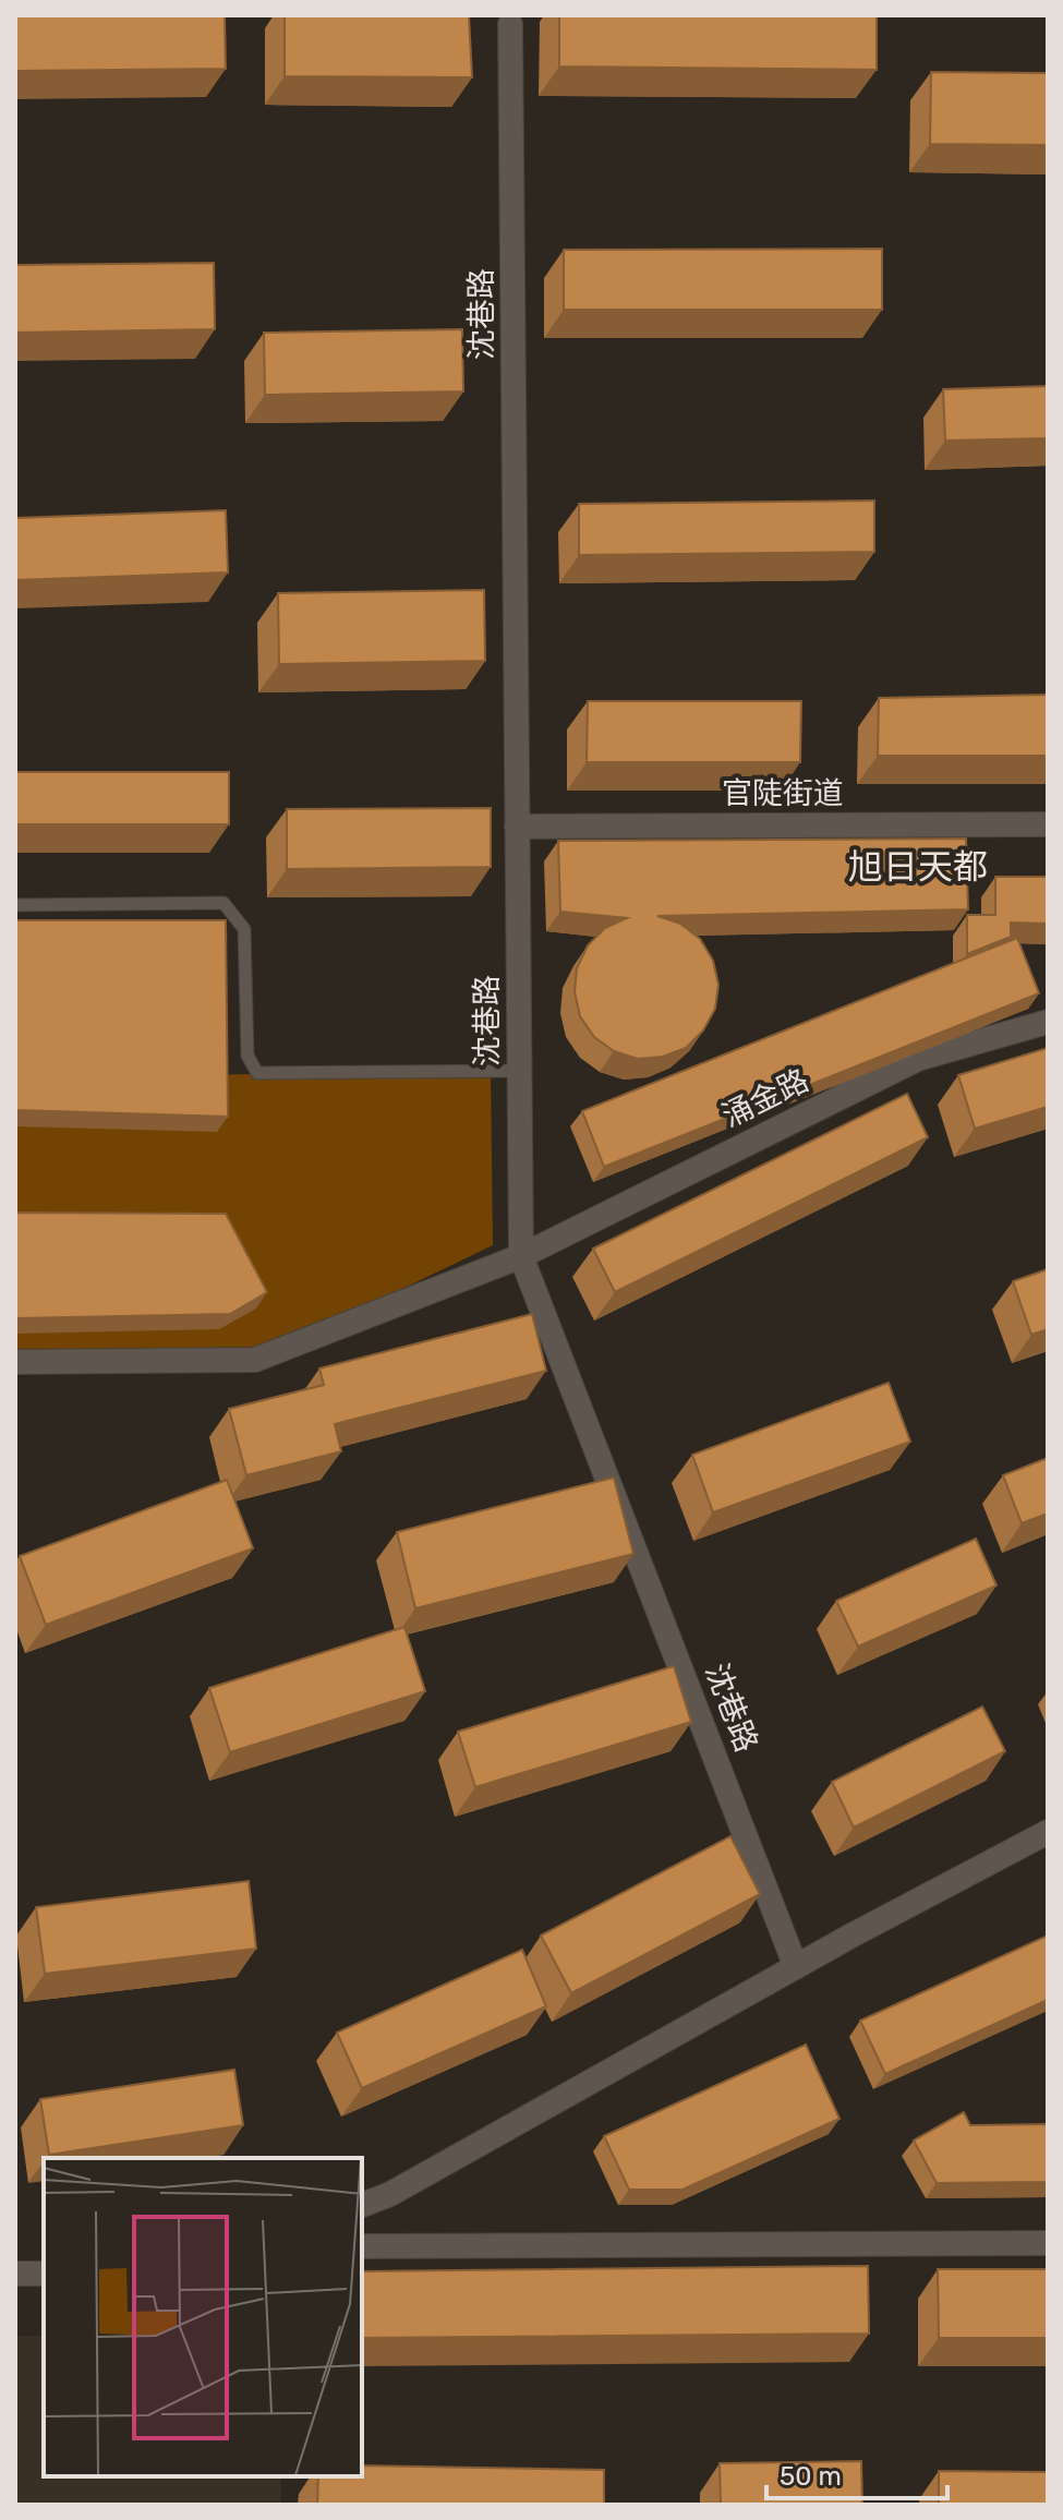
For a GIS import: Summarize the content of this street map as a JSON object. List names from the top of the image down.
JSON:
{
  "streets": {
    "street": ["沈巷路", "官陡街道", "涌金路"]
  },
  "crossings": [
    ["沈巷路", "官陡街道"],
    ["沈巷路", "涌金路"]
  ],
  "districts": ["旭日天都"],
  "scale_bar": "50 m"
}
